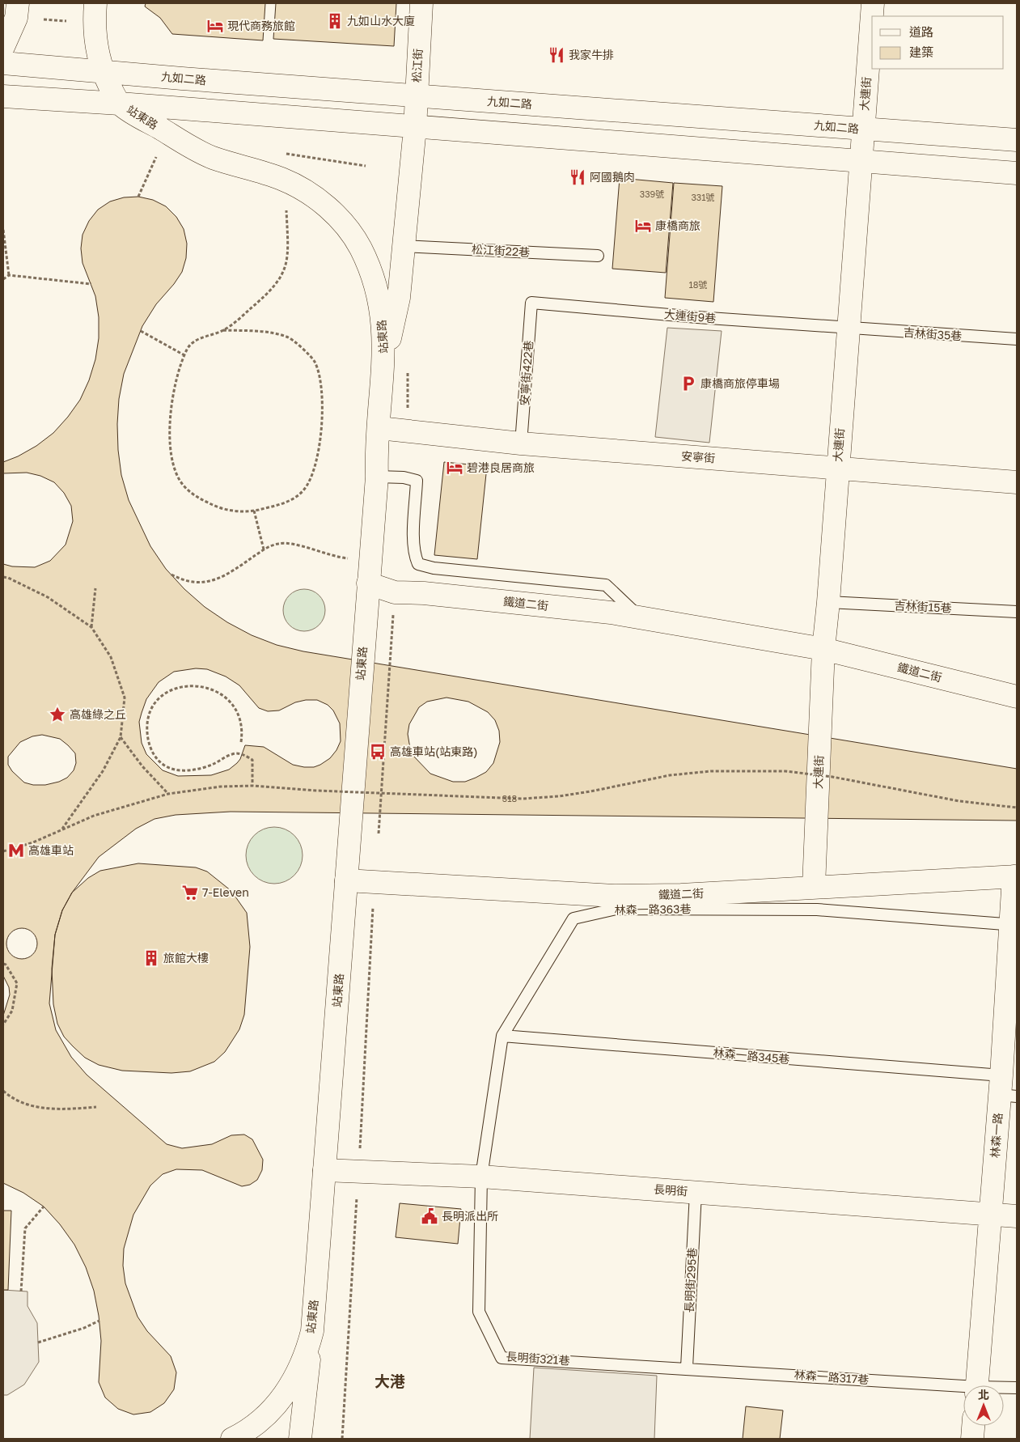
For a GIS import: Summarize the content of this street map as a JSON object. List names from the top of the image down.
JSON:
{
  "streets": {
    "street": [
      "松江街",
      "九如二路",
      "大連街",
      "站東路",
      "安寧街",
      "鐵道二街",
      "林森一路",
      "長明街"
    ],
    "lane": [
      "松江街22巷",
      "大連街9巷",
      "吉林街35巷",
      "安寧街422巷",
      "吉林街15巷",
      "林森一路363巷",
      "林森一路345巷",
      "長明街295巷",
      "長明街321巷",
      "林森一路317巷"
    ]
  },
  "crossings": [
    ["松江街", "九如二路"],
    ["松江街", "站東路"],
    ["松江街", "松江街22巷"],
    ["九如二路", "大連街"],
    ["九如二路", "站東路"],
    ["大連街", "大連街9巷"],
    ["大連街", "吉林街35巷"],
    ["大連街", "安寧街"],
    ["大連街", "鐵道二街"],
    ["大連街", "吉林街15巷"],
    ["站東路", "安寧街"],
    ["站東路", "鐵道二街"],
    ["站東路", "長明街"],
    ["大連街9巷", "吉林街35巷"],
    ["大連街9巷", "安寧街422巷"],
    ["安寧街422巷", "安寧街"],
    ["鐵道二街", "林森一路"],
    ["林森一路363巷", "林森一路345巷"],
    ["林森一路363巷", "林森一路"],
    ["林森一路363巷", "長明街"],
    ["林森一路363巷", "長明街321巷"],
    ["林森一路345巷", "林森一路"],
    ["林森一路", "長明街"],
    ["長明街", "長明街295巷"],
    ["長明街", "長明街321巷"],
    ["長明街295巷", "長明街321巷"],
    ["長明街295巷", "林森一路317巷"],
    ["長明街321巷", "林森一路317巷"]
  ],
  "districts": ["大港"],
  "places": {
    "building": ["九如山水大廈", "旅館大樓"],
    "hotel": ["現代商務旅館", "康橋商旅", "碧港良居商旅"],
    "restaurant": ["我家牛排", "阿國鵝肉"],
    "parking": ["康橋商旅停車場"],
    "place": ["高雄綠之丘"],
    "bus stop": ["高雄車站(站東路)"],
    "metro station": ["高雄車站"],
    "supermarket": ["7-Eleven"],
    "public building": ["長明派出所"]
  },
  "house_numbers": [
    "339號",
    "331號",
    "18號",
    "318"
  ],
  "legend": ["道路", "建築"],
  "north": "top"
}
